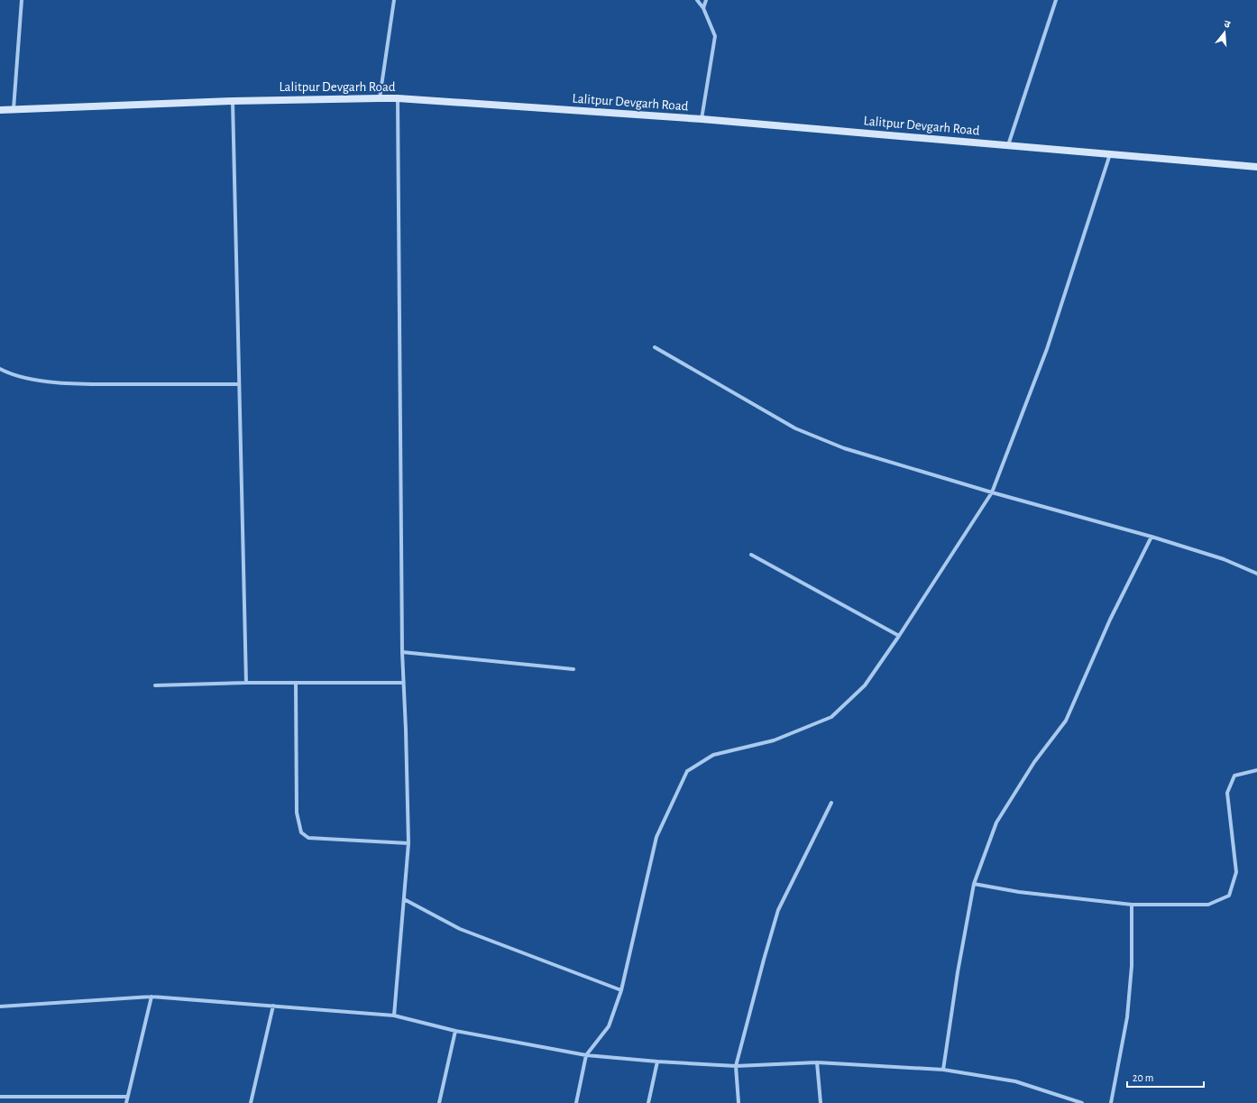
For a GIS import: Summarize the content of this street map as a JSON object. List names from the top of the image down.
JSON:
{
  "streets": {
    "main road": ["Lalitpur Devgarh Road"]
  },
  "scale_bar": "20 m",
  "north": "top"
}
